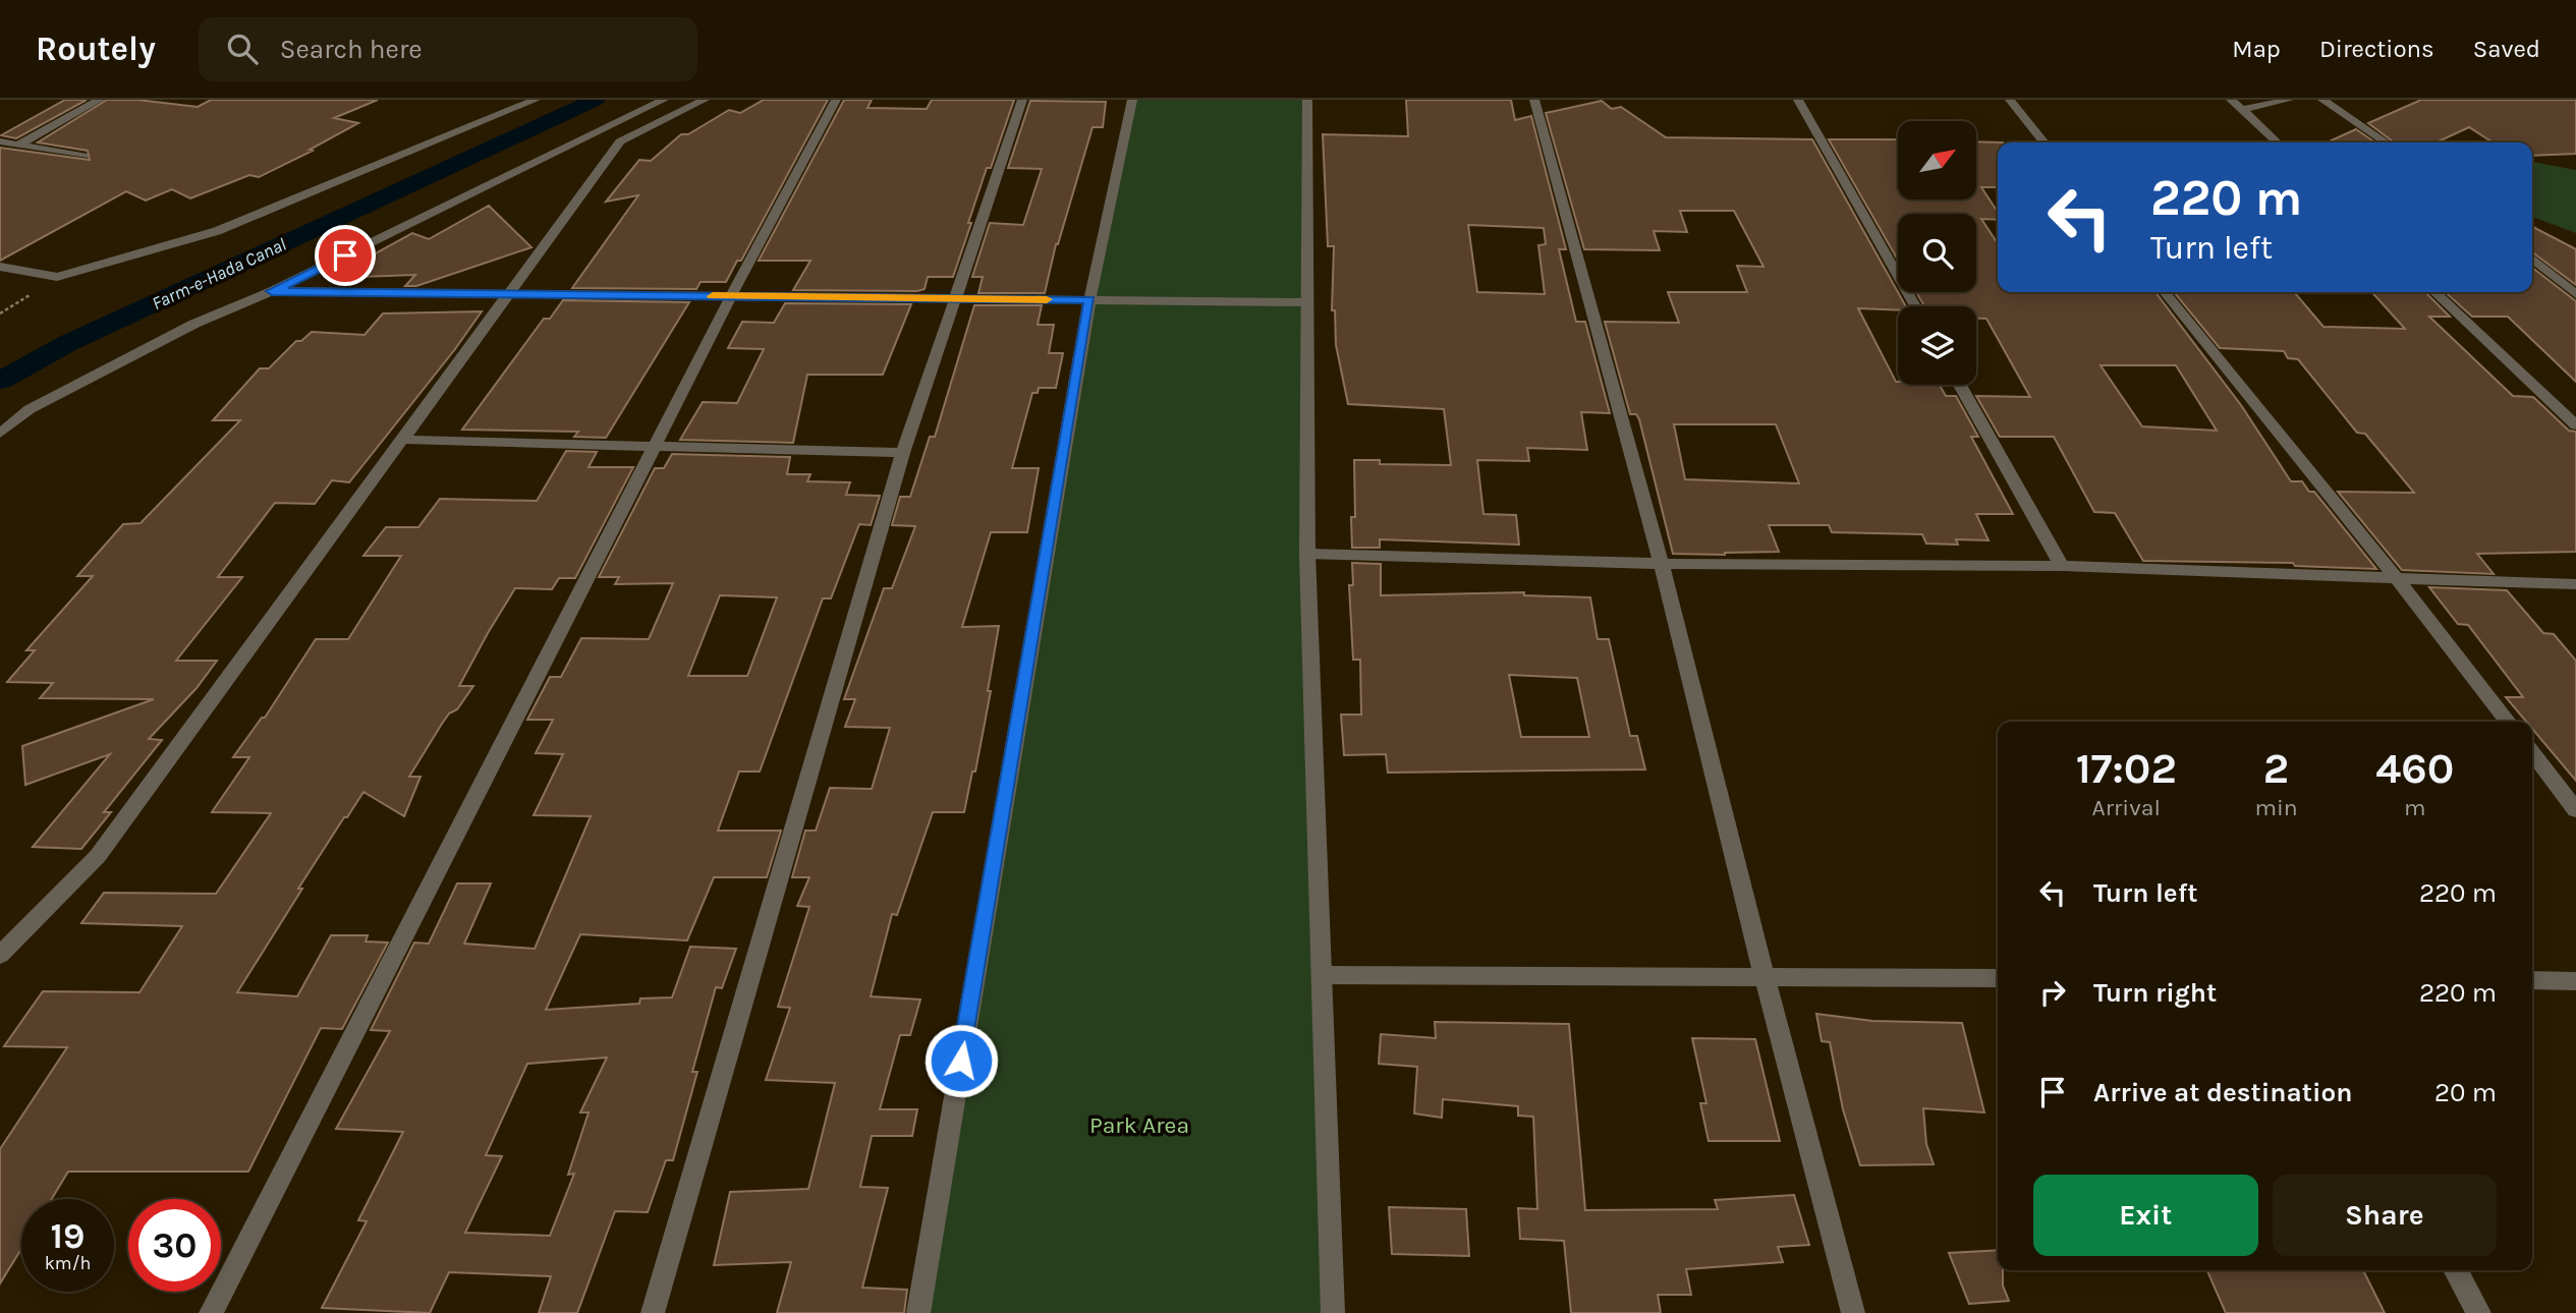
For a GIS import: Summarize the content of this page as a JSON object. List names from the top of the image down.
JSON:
{
  "water": ["Farm-e-Hada Canal"],
  "parks": ["Park Area"],
  "north": "top right",
  "page": {
    "header": "Routely",
    "search": "Search here",
    "nav": ["Map", "Directions", "Saved"],
    "turn": ["220 m", "Turn left"],
    "eta": [
      "17:02",
      "Arrival",
      "2",
      "min",
      "460",
      "m"
    ],
    "list": [
      {
        "name": "Turn left",
        "value": "220 m"
      },
      {
        "name": "Turn right",
        "value": "220 m"
      },
      {
        "name": "Arrive at destination",
        "value": "20 m"
      }
    ],
    "buttons": ["Exit", "Share"],
    "speed": "19 km/h",
    "limit": "30"
  }
}
